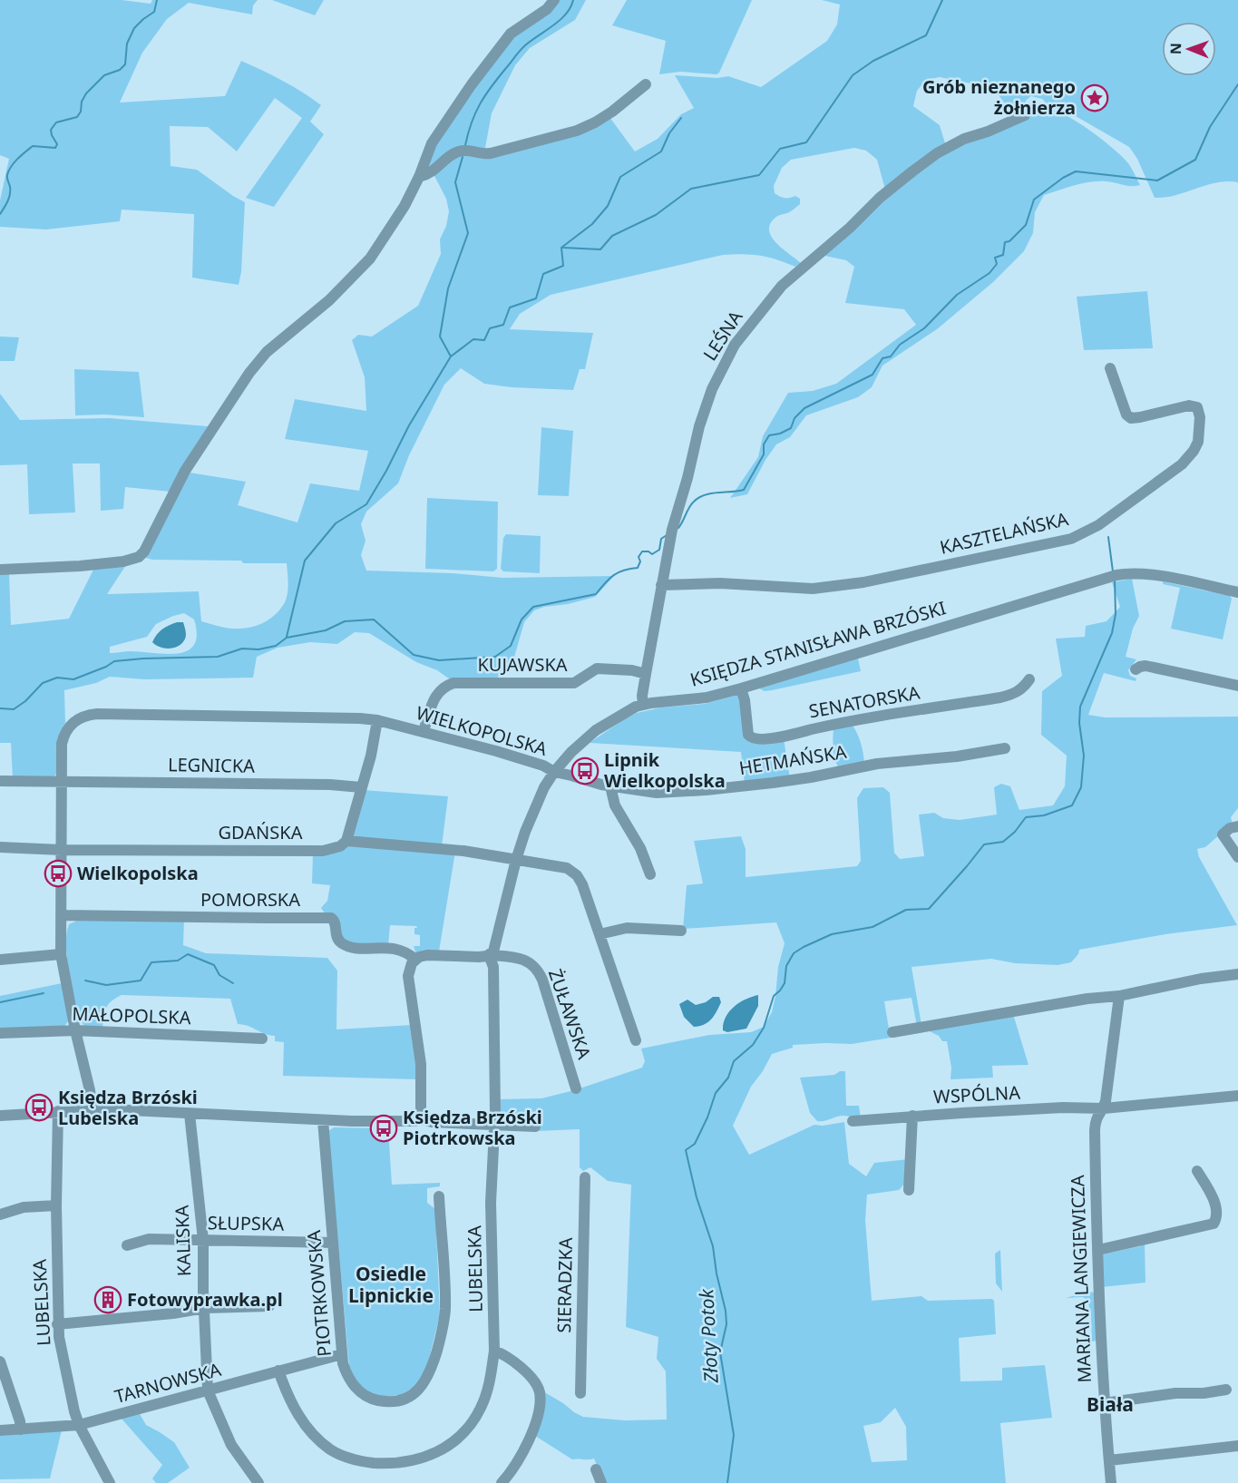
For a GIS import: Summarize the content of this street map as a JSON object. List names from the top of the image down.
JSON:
{
  "streets": {
    "street": [
      "LEŚNA",
      "KASZTELAŃSKA",
      "KSIĘDZA STANISŁAWA BRZÓSKI",
      "KUJAWSKA",
      "SENATORSKA",
      "WIELKOPOLSKA",
      "HETMAŃSKA",
      "LEGNICKA",
      "GDAŃSKA",
      "POMORSKA",
      "ŻUŁAWSKA",
      "MAŁOPOLSKA",
      "WSPÓLNA",
      "SŁUPSKA",
      "KALISKA",
      "LUBELSKA",
      "MARIANA LANGIEWICZA",
      "SIERADZKA",
      "PIOTRKOWSKA",
      "TARNOWSKA"
    ]
  },
  "crossings": [
    ["LEŚNA", "KASZTELAŃSKA"],
    ["LEŚNA", "KSIĘDZA STANISŁAWA BRZÓSKI"],
    ["LEŚNA", "KUJAWSKA"],
    ["KSIĘDZA STANISŁAWA BRZÓSKI", "SENATORSKA"],
    ["KSIĘDZA STANISŁAWA BRZÓSKI", "WIELKOPOLSKA"],
    ["KSIĘDZA STANISŁAWA BRZÓSKI", "HETMAŃSKA"],
    ["KSIĘDZA STANISŁAWA BRZÓSKI", "GDAŃSKA"],
    ["KSIĘDZA STANISŁAWA BRZÓSKI", "ŻUŁAWSKA"],
    ["KUJAWSKA", "WIELKOPOLSKA"],
    ["WIELKOPOLSKA", "HETMAŃSKA"],
    ["WIELKOPOLSKA", "LEGNICKA"],
    ["WIELKOPOLSKA", "GDAŃSKA"],
    ["WIELKOPOLSKA", "POMORSKA"],
    ["WIELKOPOLSKA", "MAŁOPOLSKA"],
    ["WSPÓLNA", "MARIANA LANGIEWICZA"],
    ["SŁUPSKA", "KALISKA"],
    ["SŁUPSKA", "PIOTRKOWSKA"],
    ["KALISKA", "TARNOWSKA"],
    ["LUBELSKA", "TARNOWSKA"],
    ["PIOTRKOWSKA", "TARNOWSKA"]
  ],
  "districts": ["Osiedle Lipnickie", "Biała"],
  "water": ["Złoty Potok"],
  "places": {
    "place": ["Grób nieznanego żołnierza"],
    "bus stop": [
      "Lipnik Wielkopolska",
      "Wielkopolska",
      "Księdza Brzóski Lubelska",
      "Księdza Brzóski Piotrkowska"
    ],
    "building": ["Fotowyprawka.pl"]
  },
  "north": "left"
}
